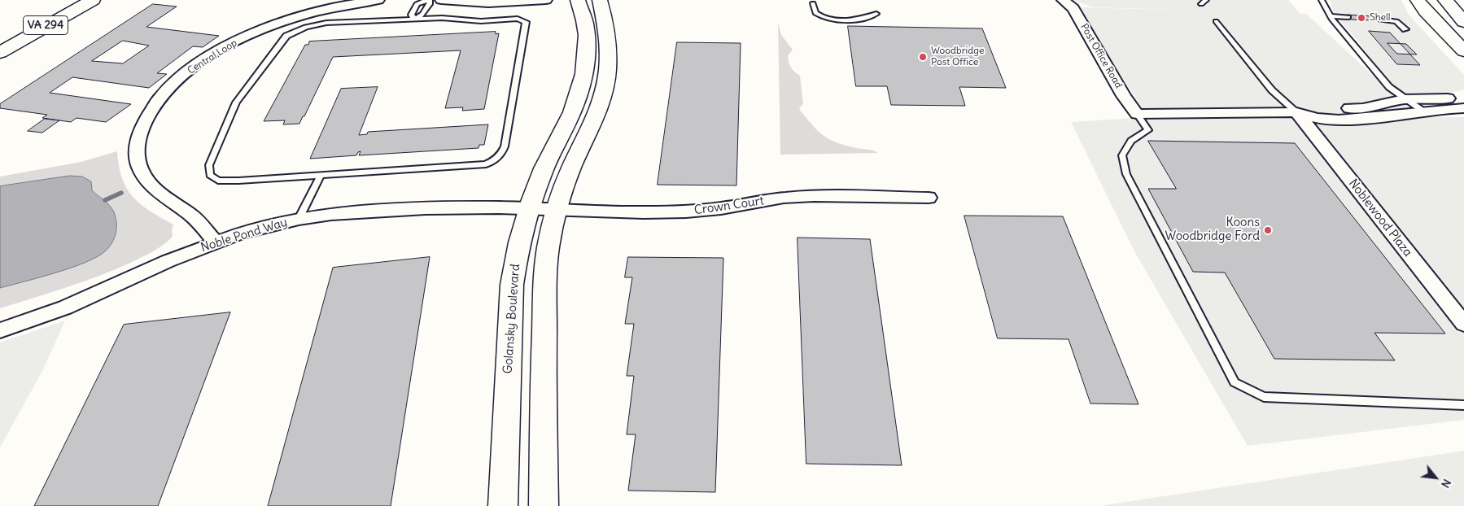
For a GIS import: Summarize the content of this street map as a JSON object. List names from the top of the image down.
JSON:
{
  "streets": {
    "main road": ["VA 294", "Golansky Boulevard"],
    "street": [
      "Post Office Road",
      "Central Loop",
      "Crown Court",
      "Noblewood Plaza",
      "Noble Pond Way"
    ]
  },
  "crossings": [
    ["Central Loop", "Noble Pond Way"],
    ["Crown Court", "Noble Pond Way"],
    ["Crown Court", "Golansky Boulevard"],
    ["Noble Pond Way", "Golansky Boulevard"]
  ],
  "places": ["Shell", "Woodbridge Post Office", "Koons Woodbridge Ford"],
  "north": "bottom right"
}
